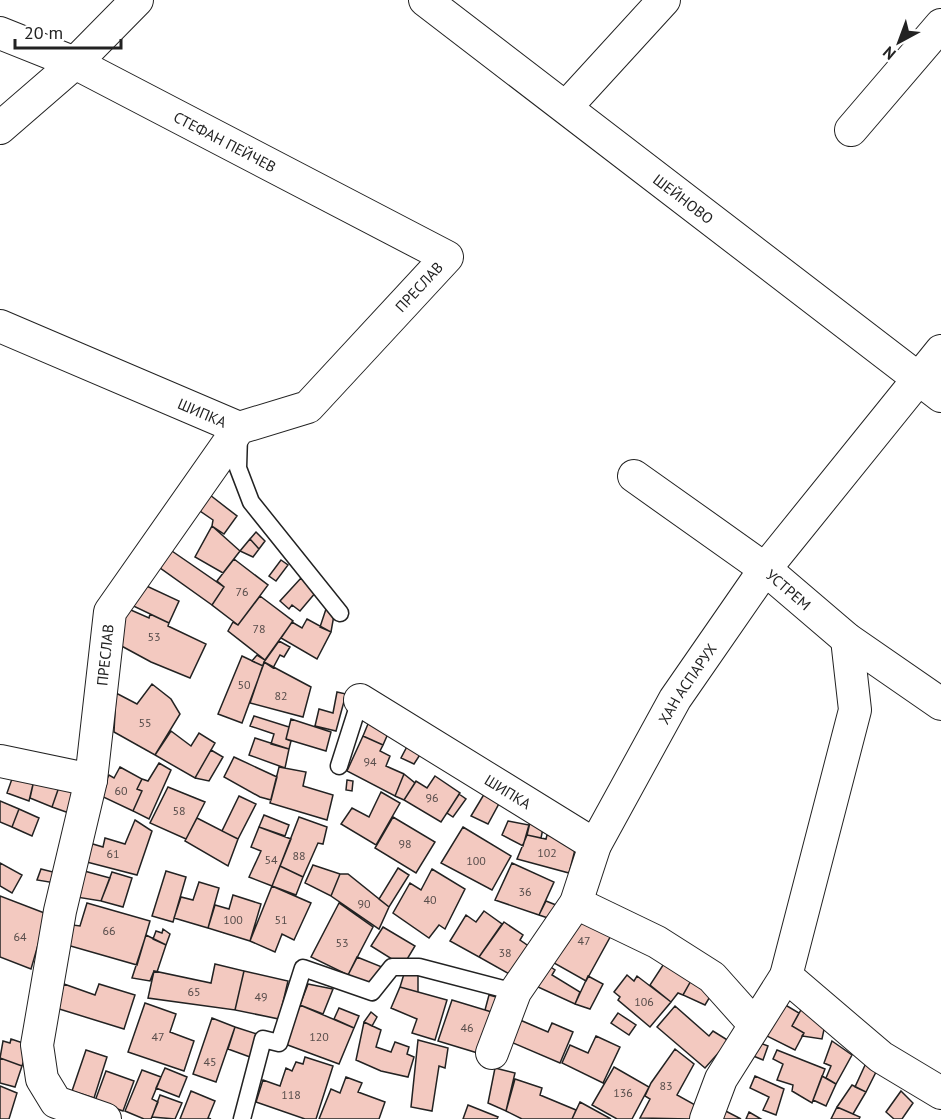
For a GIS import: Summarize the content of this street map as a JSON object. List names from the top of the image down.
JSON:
{
  "streets": {
    "street": [
      "СТЕФАН ПЕЙЧЕВ",
      "ШЕЙНОВО",
      "ПРЕСЛАВ",
      "ШИПКА",
      "УСТРЕМ",
      "ХАН АСПАРУХ"
    ]
  },
  "crossings": [
    ["СТЕФАН ПЕЙЧЕВ", "ПРЕСЛАВ"],
    ["ШЕЙНОВО", "ХАН АСПАРУХ"],
    ["ПРЕСЛАВ", "ШИПКА"],
    ["ШИПКА", "ХАН АСПАРУХ"],
    ["УСТРЕМ", "ХАН АСПАРУХ"]
  ],
  "house_numbers": [
    "76",
    "78",
    "53",
    "50",
    "82",
    "55",
    "94",
    "60",
    "96",
    "58",
    "98",
    "102",
    "61",
    "88",
    "54",
    "100",
    "36",
    "40",
    "90",
    "100",
    "51",
    "66",
    "64",
    "47",
    "53",
    "38",
    "65",
    "49",
    "106",
    "46",
    "47",
    "120",
    "45",
    "83",
    "136",
    "118"
  ],
  "scale_bar": "20 m",
  "north": "bottom left"
}
